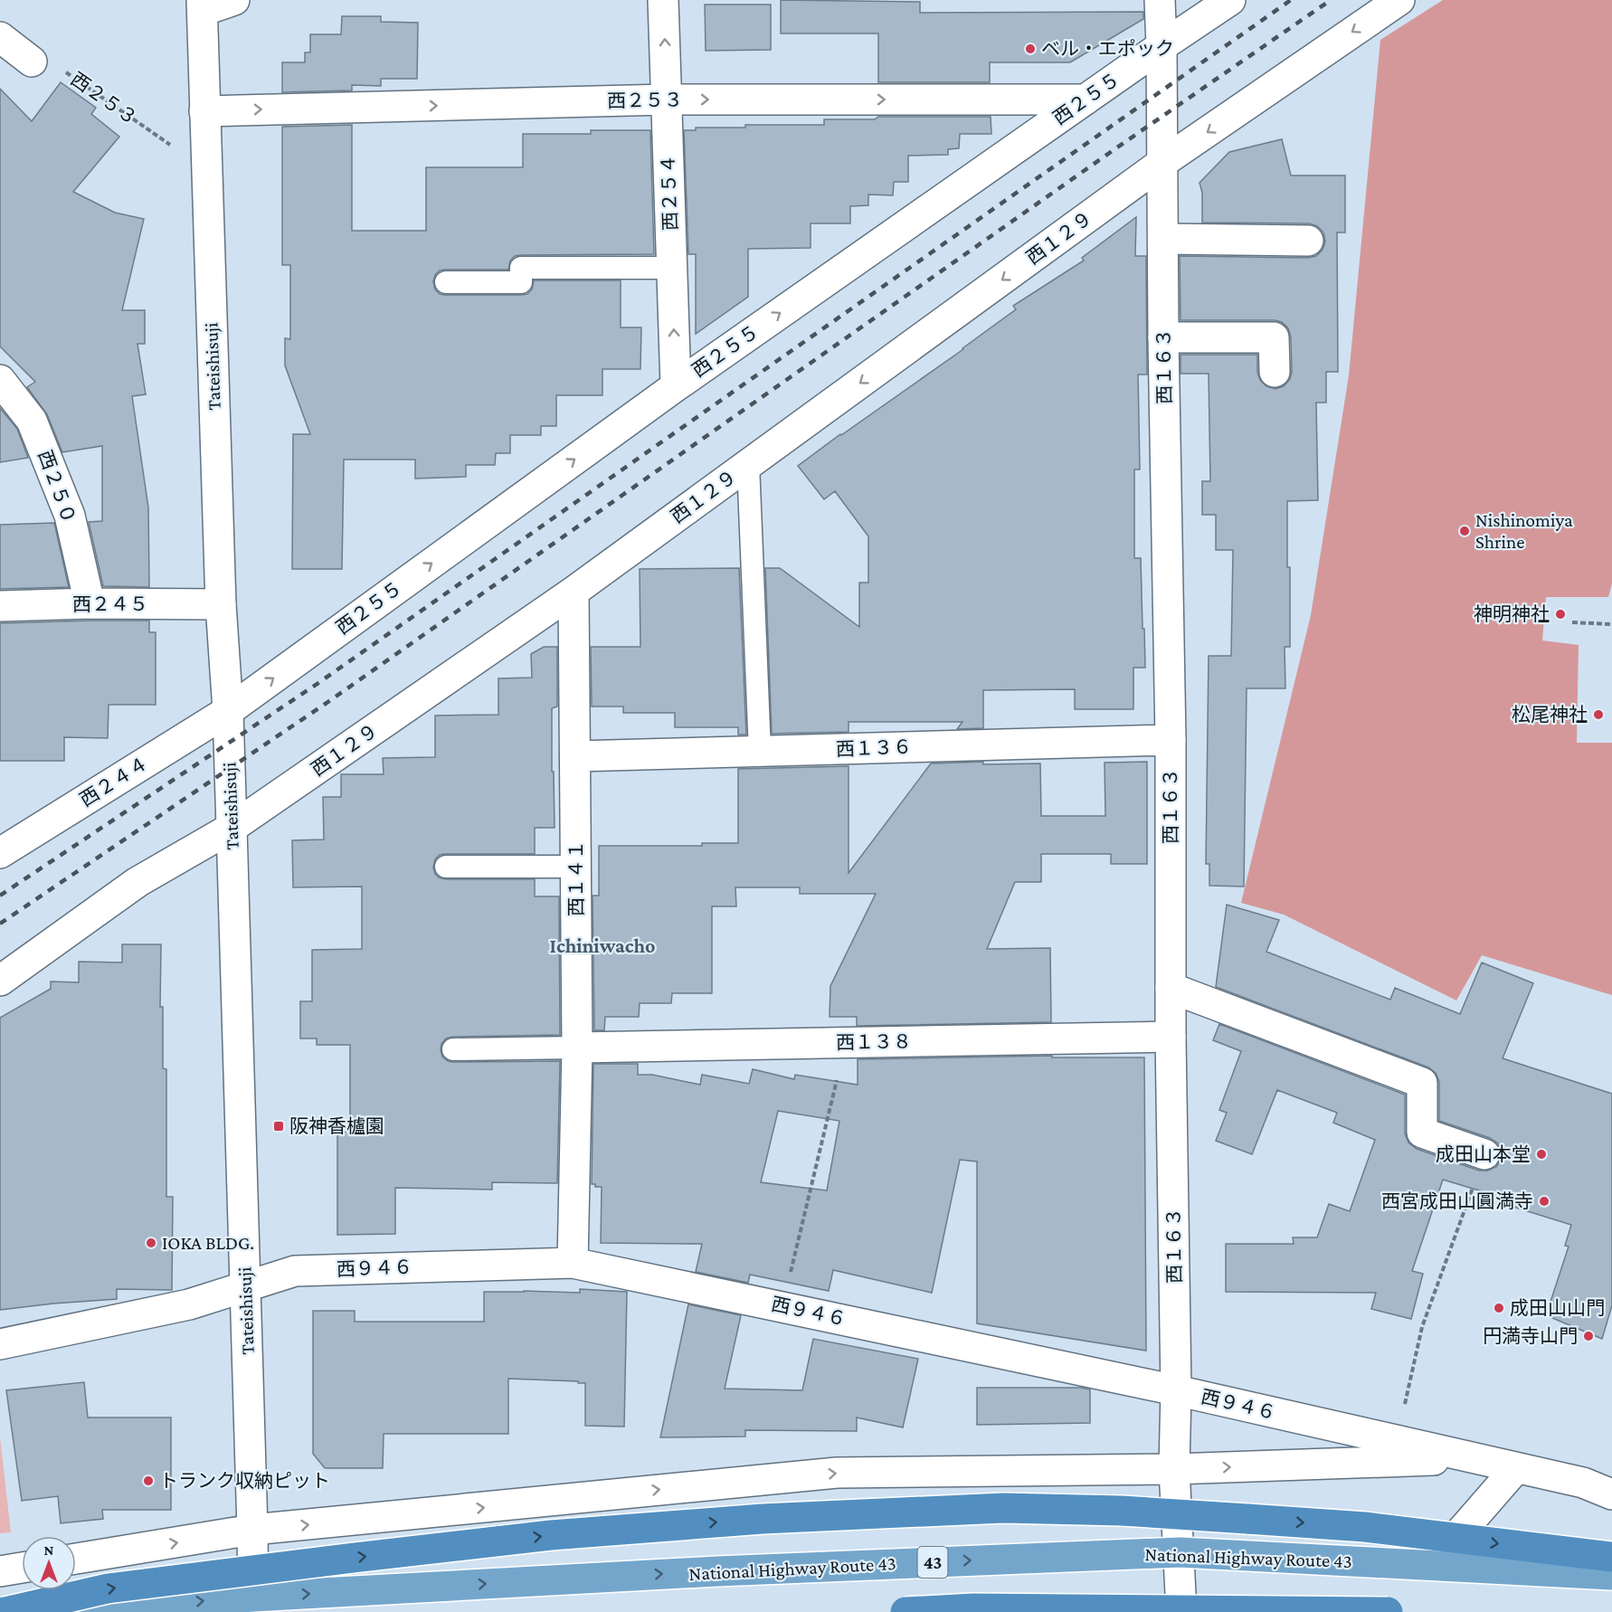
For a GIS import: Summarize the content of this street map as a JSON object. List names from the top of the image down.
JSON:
{
  "streets": {
    "highway": ["National Highway Route 43", "43"],
    "street": [
      "西２５３",
      "西２５５",
      "西２５４",
      "西１２９",
      "Tateishisuji",
      "西１６３",
      "西２５０",
      "西２４５",
      "西１３６",
      "西２４４",
      "西１４１",
      "西１３８",
      "西９４６"
    ]
  },
  "crossings": [
    ["西２５３", "西２５５"],
    ["西２５３", "西２５４"],
    ["西２５３", "Tateishisuji"],
    ["西２５５", "西２５４"],
    ["西２５５", "Tateishisuji"],
    ["西２５５", "西１６３"],
    ["西２５５", "西２４４"],
    ["西１２９", "Tateishisuji"],
    ["西１２９", "西１６３"],
    ["西１２９", "西１４１"],
    ["Tateishisuji", "西２４５"],
    ["Tateishisuji", "西２４４"],
    ["Tateishisuji", "西９４６"],
    ["Tateishisuji", "National Highway Route 43"],
    ["西１６３", "西１３６"],
    ["西１６３", "西１３８"],
    ["西１６３", "西９４６"],
    ["西１６３", "National Highway Route 43"],
    ["西２５０", "西２４５"],
    ["西１３６", "西１４１"],
    ["西１４１", "西１３８"],
    ["西１４１", "西９４６"]
  ],
  "one_way": [
    "西２５３",
    "西２５５",
    "西２５４",
    "西１２９"
  ],
  "districts": ["Ichiniwacho"],
  "places": {
    "other": [
      "ベル・エポック",
      "Nishinomiya Shrine",
      "神明神社",
      "松尾神社",
      "成田山本堂",
      "西宮成田山圓満寺",
      "IOKA BLDG.",
      "成田山山門",
      "円満寺山門",
      "トランク収納ピット"
    ],
    "transit": ["阪神香櫨園"]
  },
  "north": "top"
}
